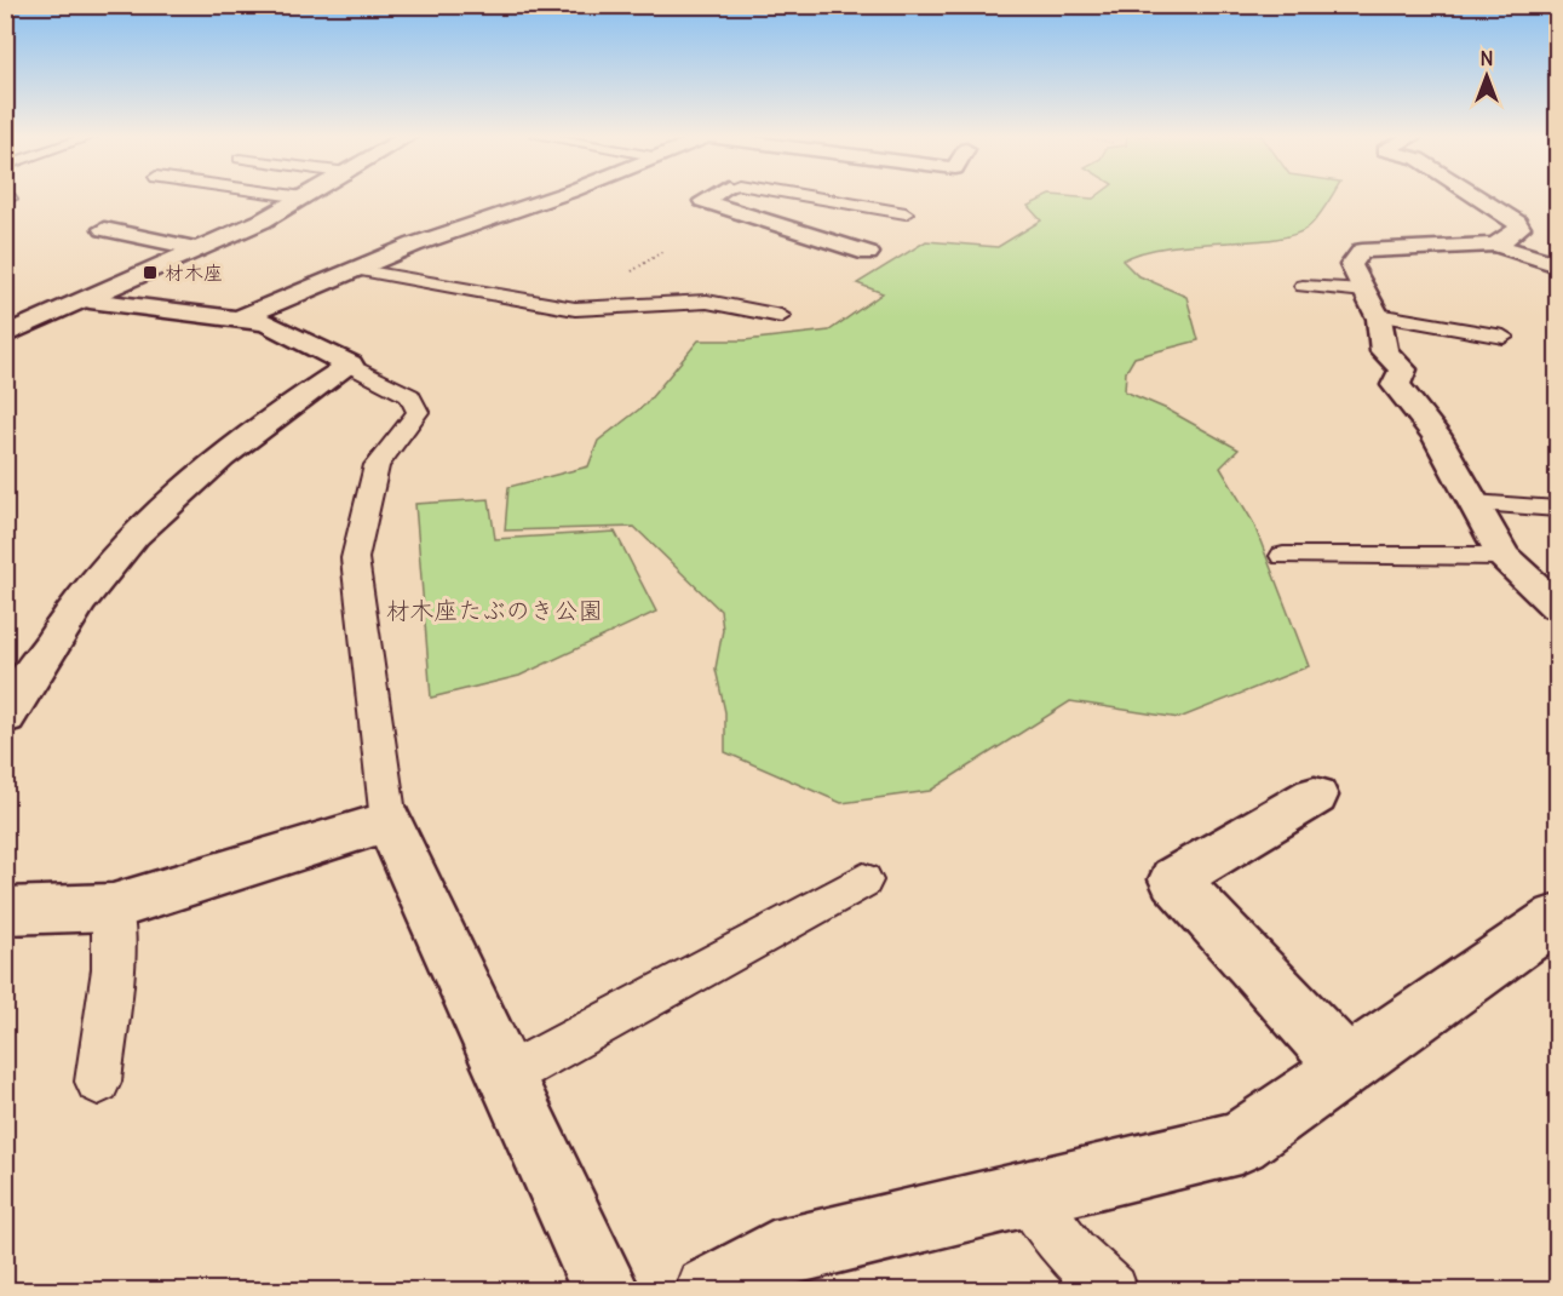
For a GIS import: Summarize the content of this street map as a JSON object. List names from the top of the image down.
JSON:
{
  "parks": ["材木座たぶのき公園"],
  "places": {
    "transit": ["材木座"]
  },
  "north": "top"
}
